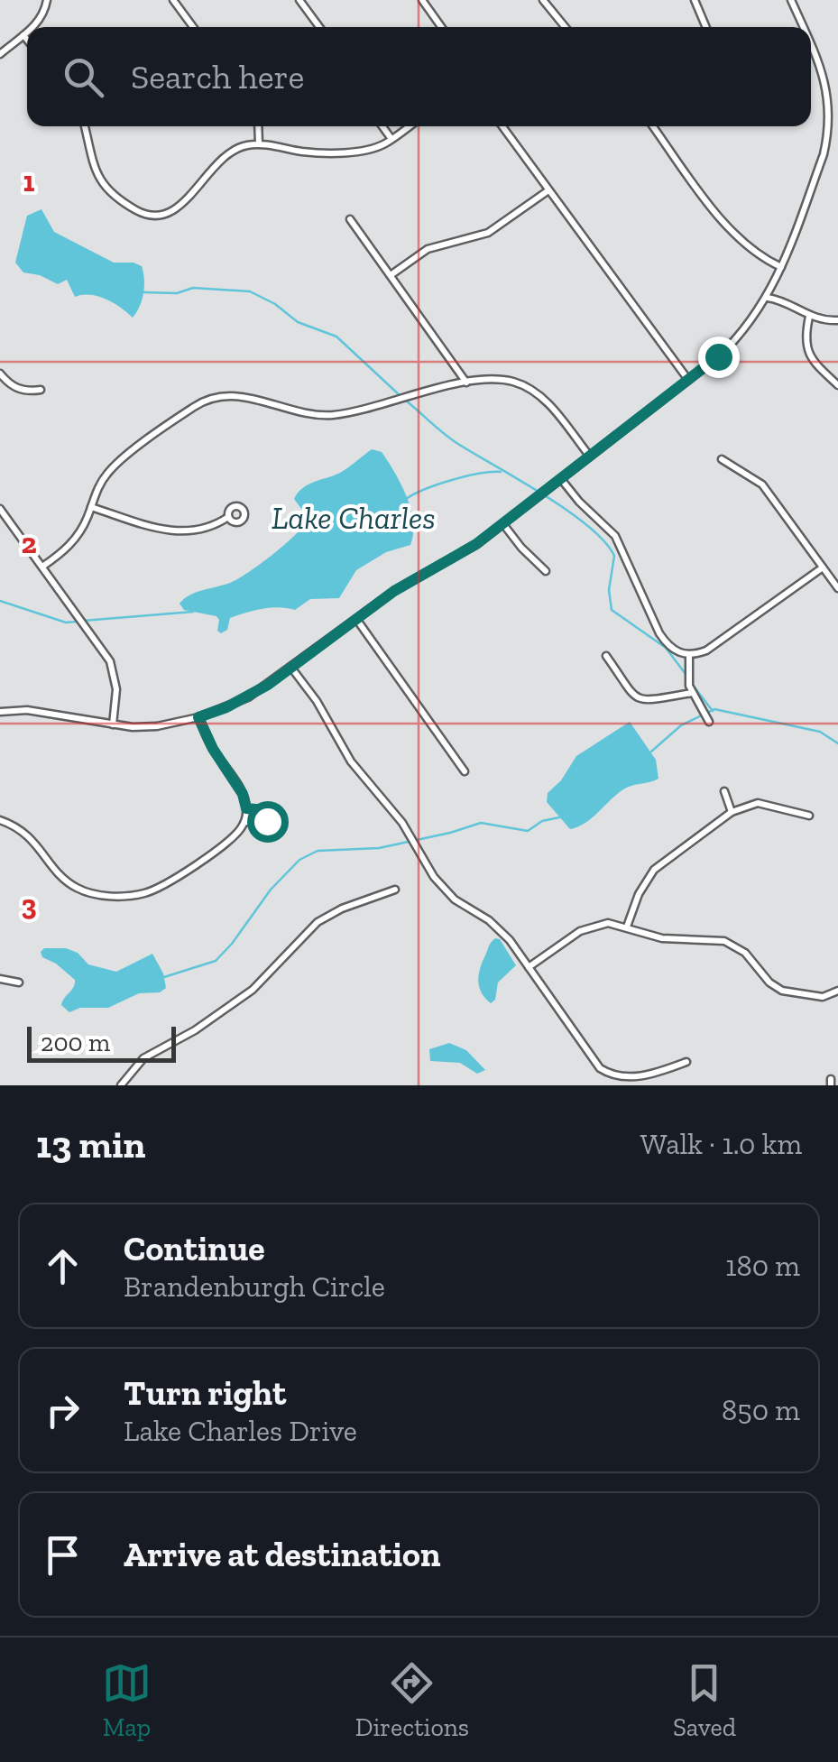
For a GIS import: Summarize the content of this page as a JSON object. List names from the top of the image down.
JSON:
{
  "water": ["Lake Charles"],
  "scale_bar": "200 m",
  "page": {
    "search": "Search here",
    "scale": "200 m",
    "heading": ["13 min", "Walk · 1.0 km"],
    "list": [
      ["Continue", "Brandenburgh Circle", "180 m"],
      ["Turn right", "Lake Charles Drive", "850 m"],
      "Arrive at destination"
    ],
    "nav": ["Map", "Directions", "Saved"]
  },
  "grid": {
    "rows": ["1", "2", "3"]
  }
}
